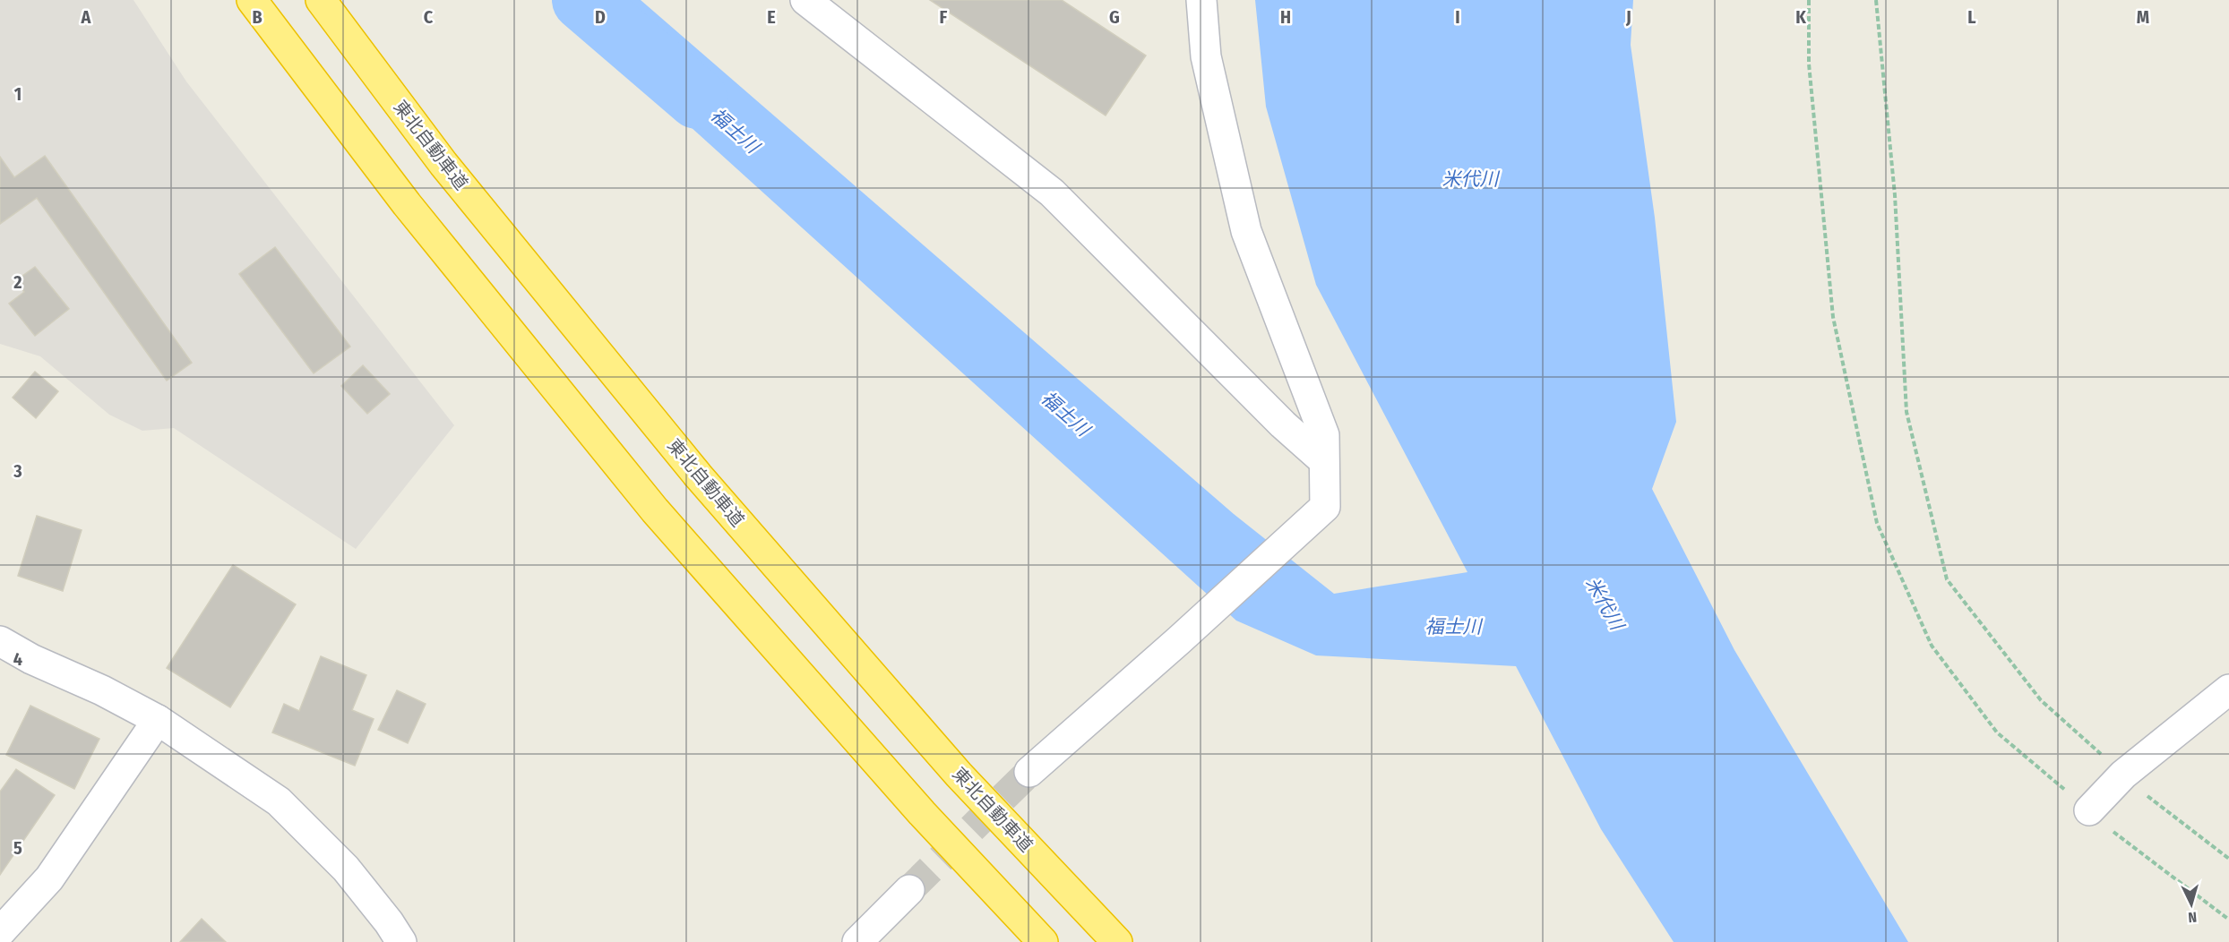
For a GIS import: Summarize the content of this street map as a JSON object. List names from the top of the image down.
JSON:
{
  "streets": {
    "highway": ["東北自動車道"]
  },
  "water": ["福士川", "米代川"],
  "north": "bottom",
  "grid": {
    "columns": [
      "A",
      "B",
      "C",
      "D",
      "E",
      "F",
      "G",
      "H",
      "I",
      "J",
      "K",
      "L",
      "M"
    ],
    "rows": [
      "1",
      "2",
      "3",
      "4",
      "5"
    ]
  }
}
